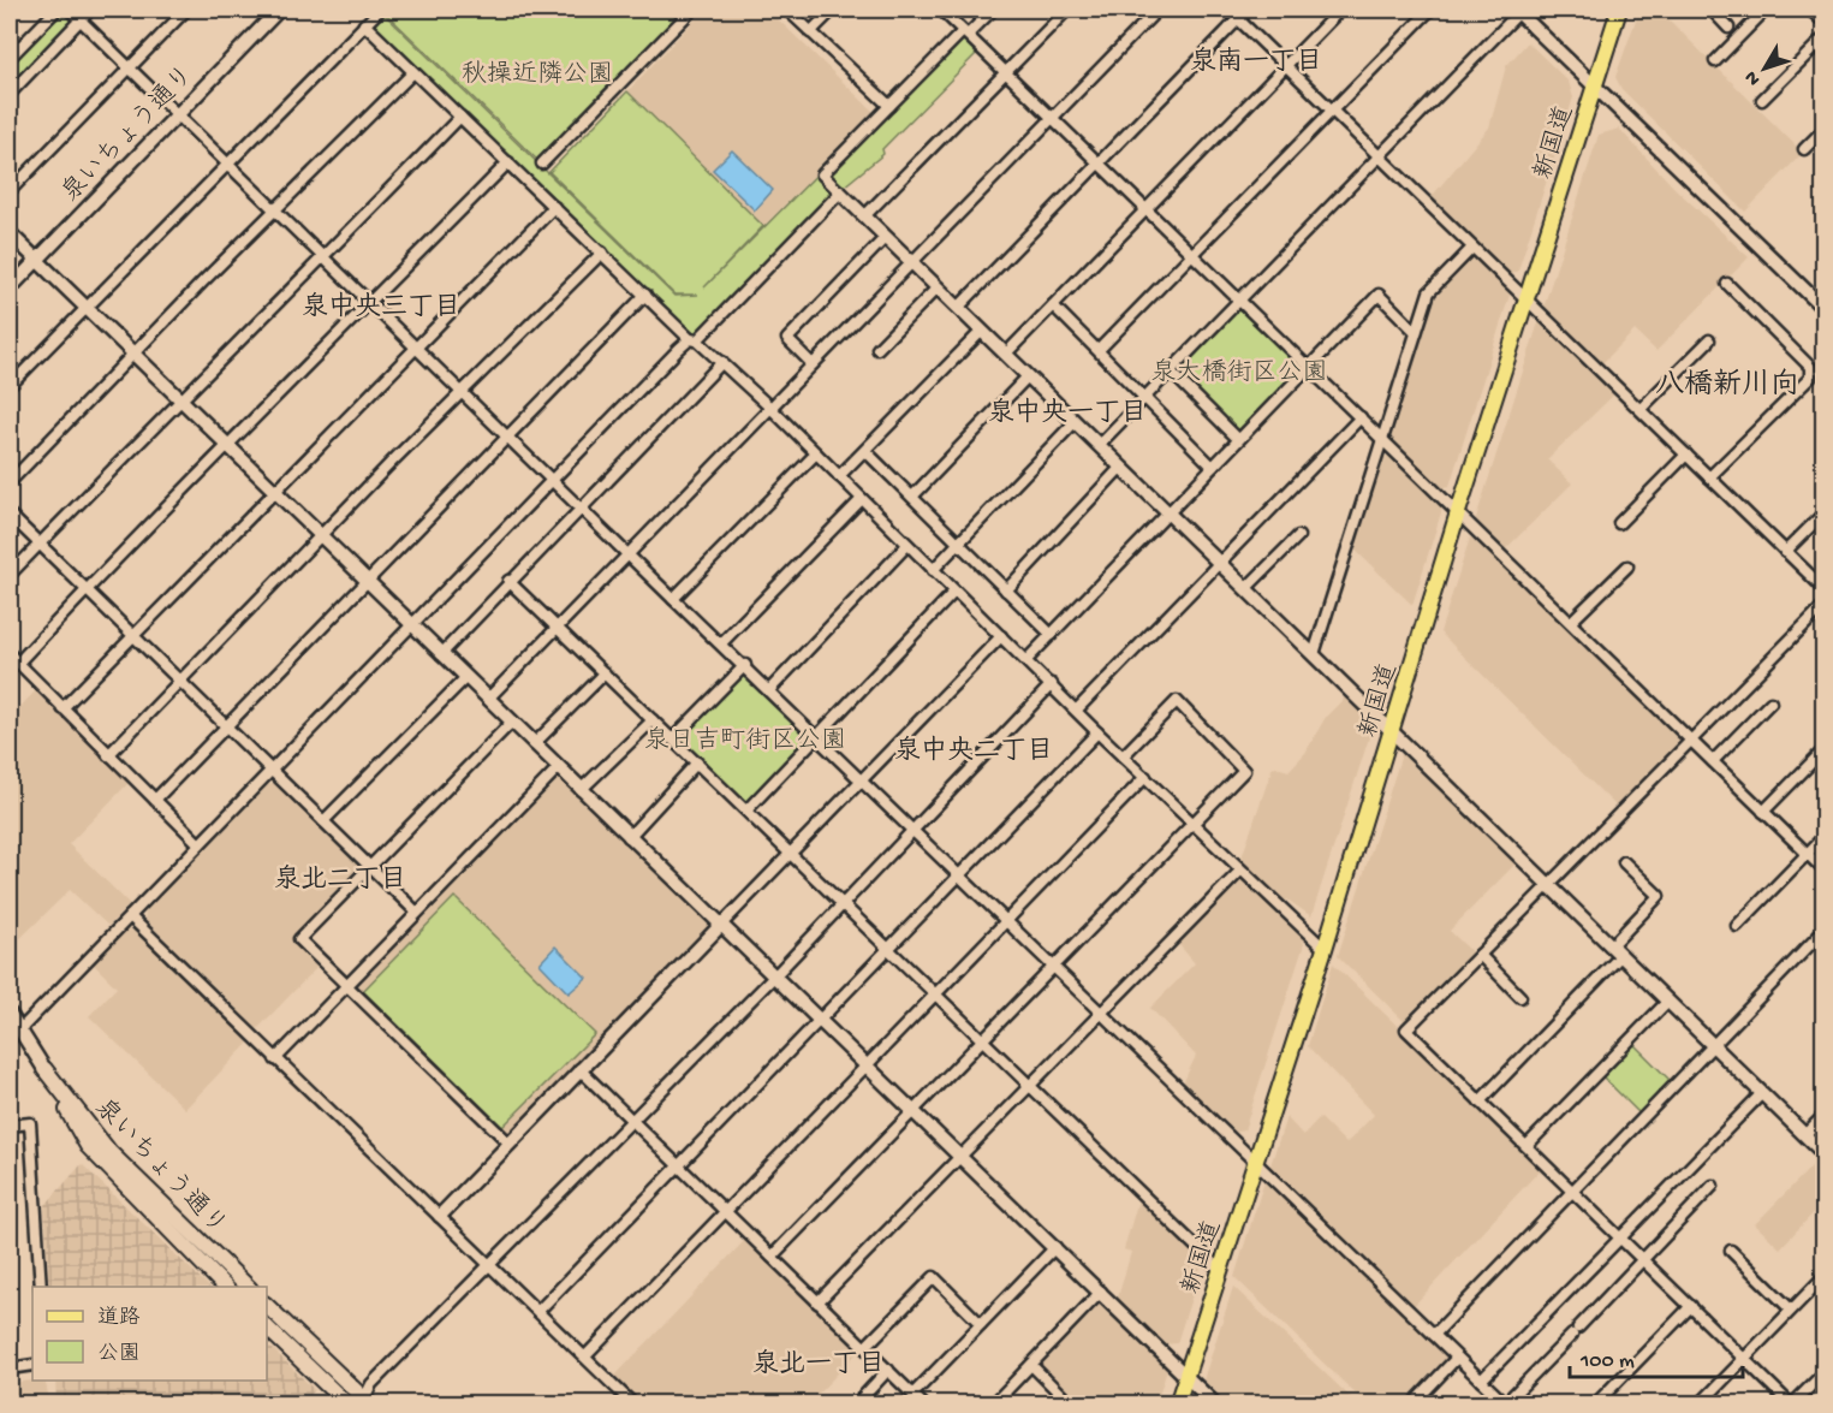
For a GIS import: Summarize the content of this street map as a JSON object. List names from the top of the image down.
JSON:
{
  "streets": {
    "main road": ["泉いちょう通り", "新国道"]
  },
  "districts": [
    "泉南一丁目",
    "泉中央三丁目",
    "八橋新川向",
    "泉中央一丁目",
    "泉中央二丁目",
    "泉北二丁目",
    "泉北一丁目"
  ],
  "parks": ["秋操近隣公園", "泉大橋街区公園", "泉日吉町街区公園"],
  "legend": ["道路", "公園"],
  "scale_bar": "100 m",
  "north": "bottom left"
}
